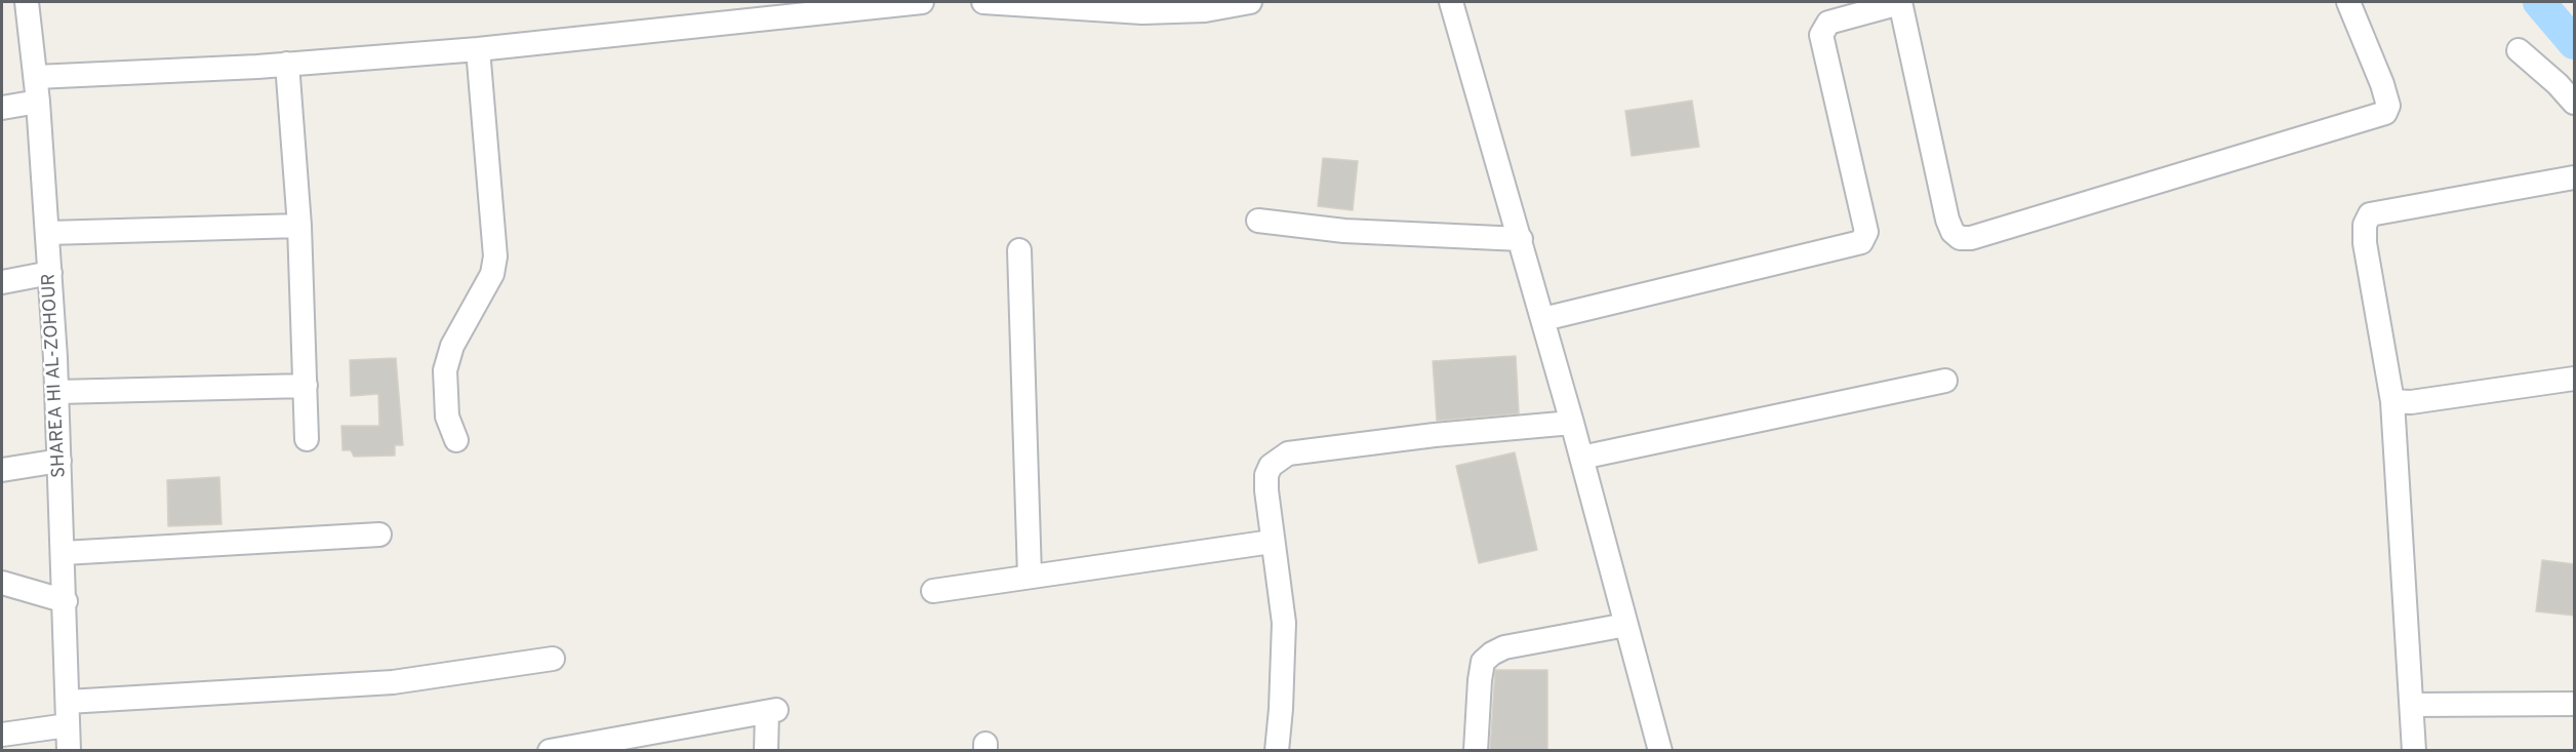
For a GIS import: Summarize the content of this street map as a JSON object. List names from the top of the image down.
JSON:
{
  "streets": {
    "street": ["SHAREA HI AL-ZOHOUR"]
  }
}
